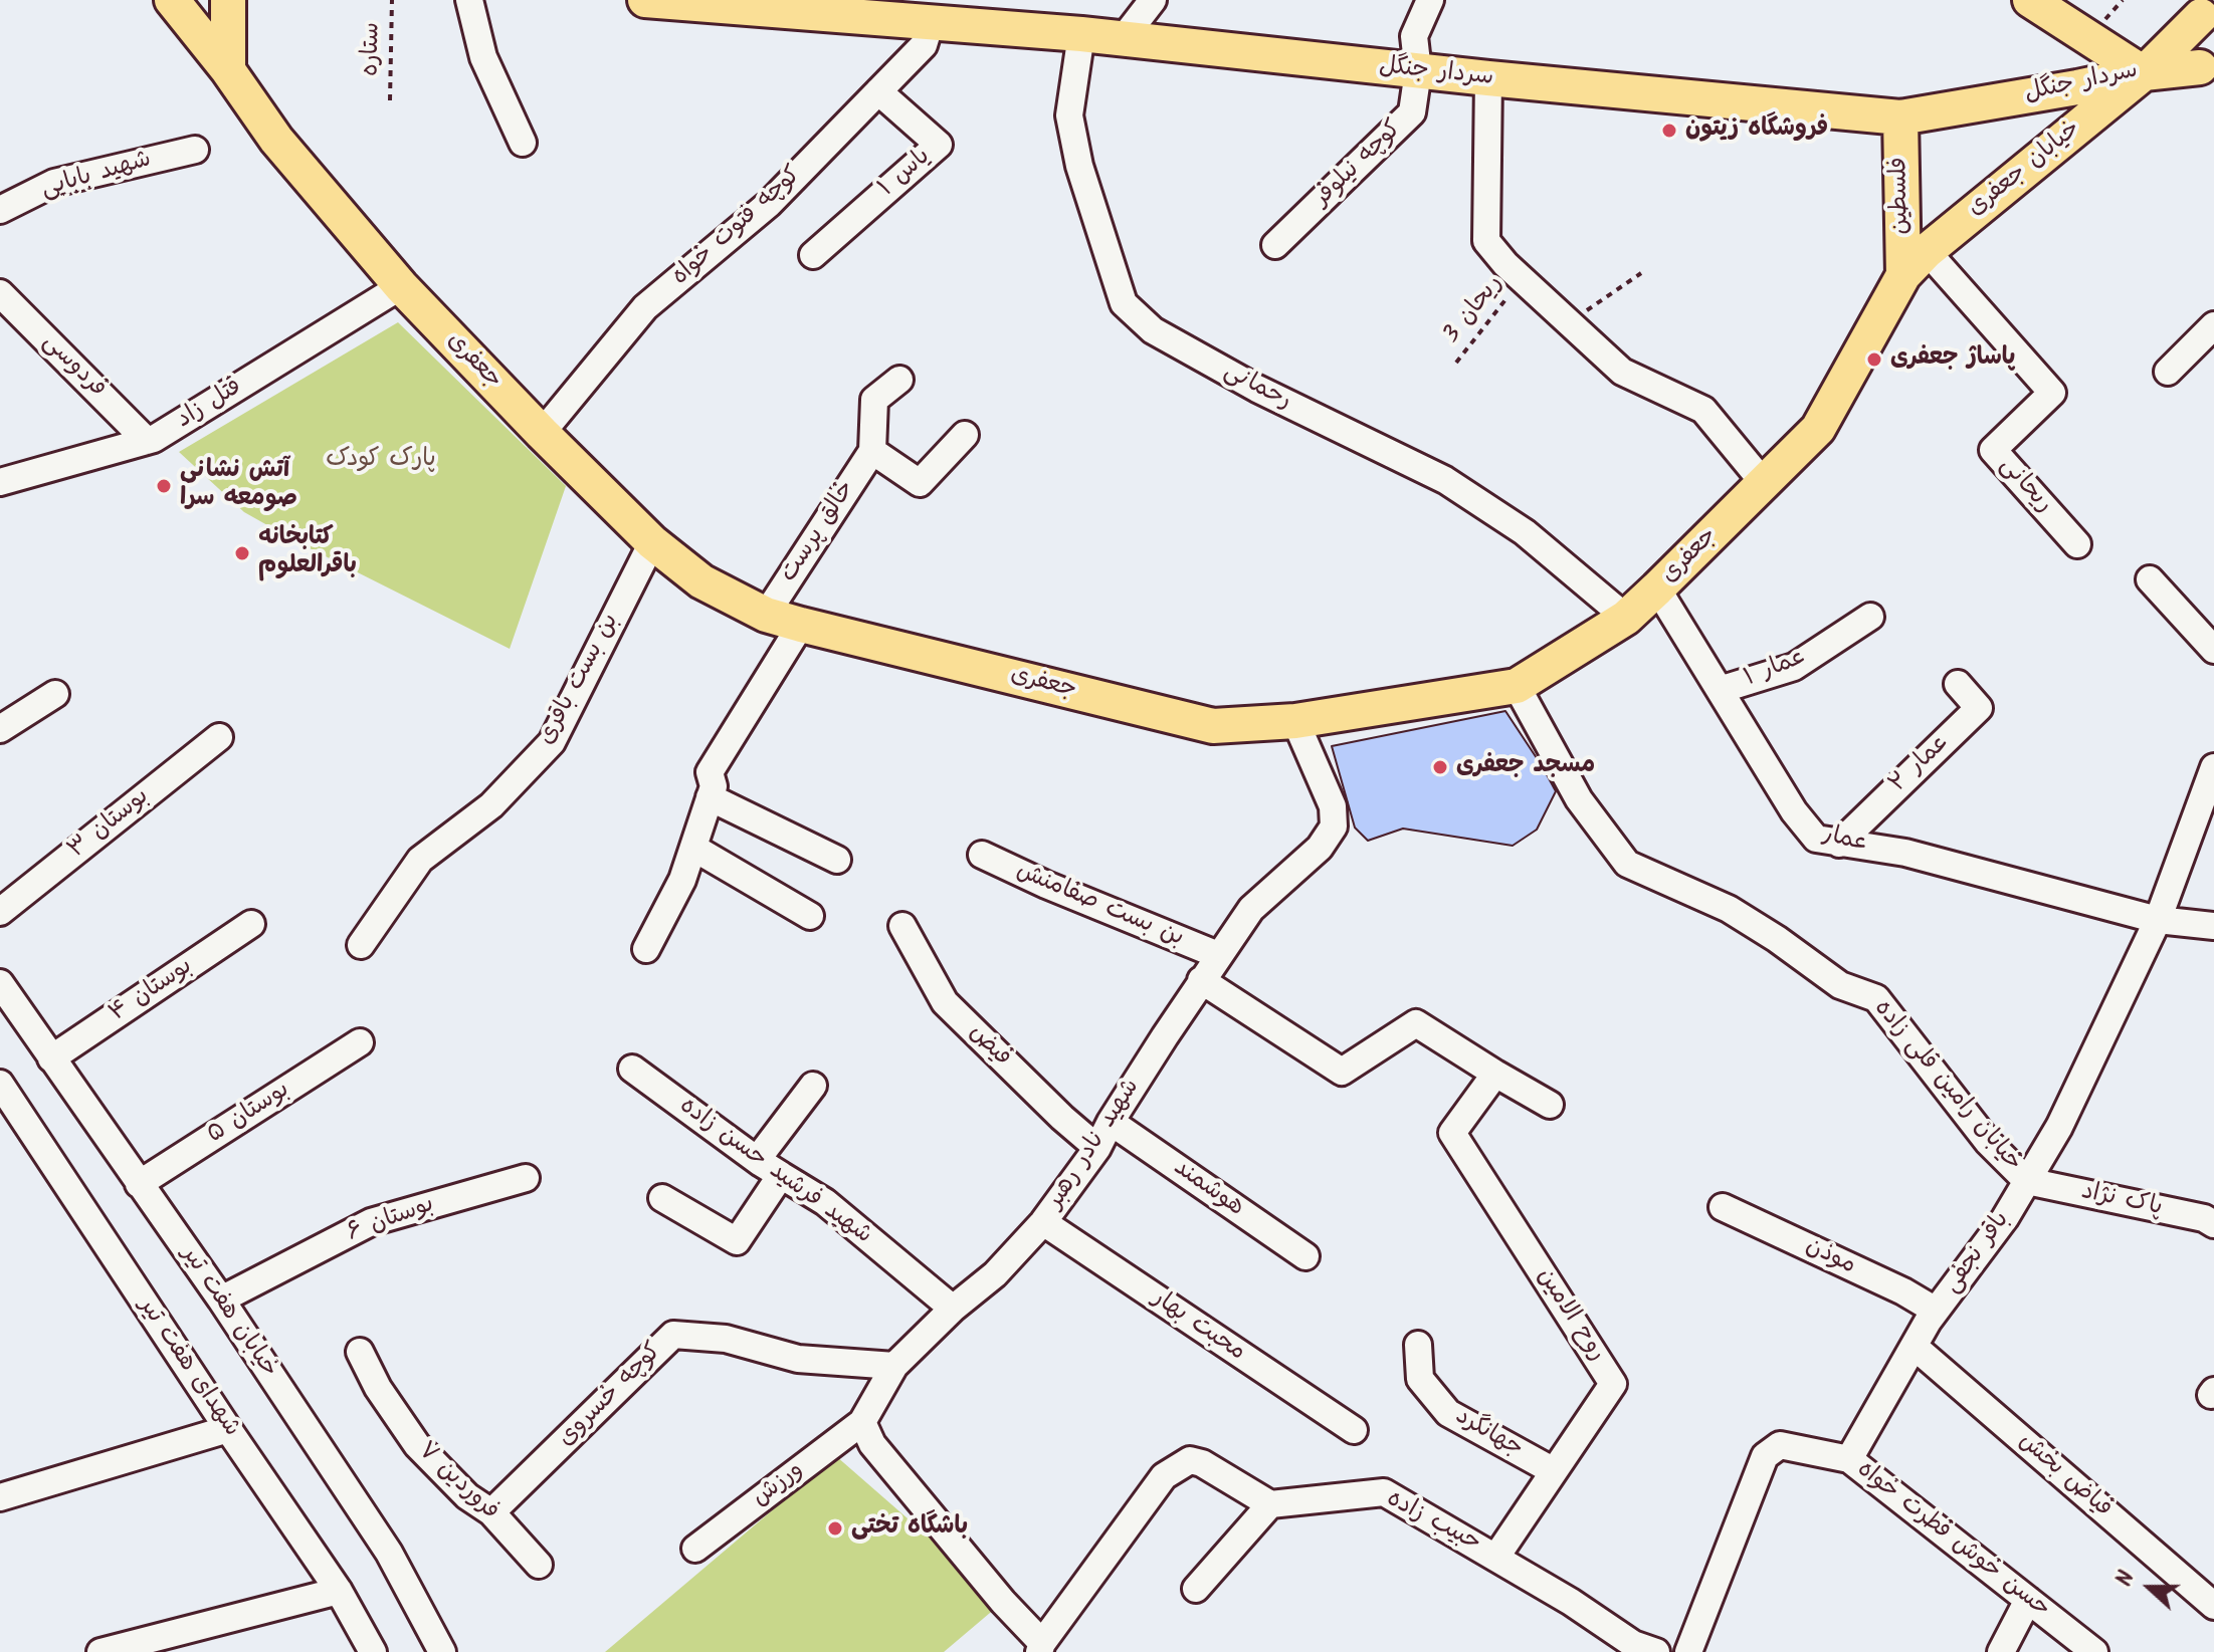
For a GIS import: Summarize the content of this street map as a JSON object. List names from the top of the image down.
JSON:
{
  "streets": {
    "main road": [
      "سردار جنگل",
      "خیابان جعفری",
      "فلسطین",
      "جعفری"
    ],
    "street": [
      "کوچه نیلوفر",
      "یاس ۱",
      "شهید بابایی",
      "کوچه فتوت خواه",
      "فردوسی",
      "رحمانی",
      "قتل زاد",
      "ریحانی",
      "خالق پرست",
      "عمار ۱",
      "بن بست باقری",
      "عمار ۲",
      "بوستان ۳",
      "عمار",
      "بن بست صفامنش",
      "بوستان ۴",
      "فیض",
      "خیابان رامین قلی زاده",
      "بوستان ۵",
      "شهید نادر رهبر",
      "شهید فرشید حسن زاده",
      "هوشمند",
      "پاک نژاد",
      "بوستان ۶",
      "باقر نجفی",
      "موذن",
      "خیابان هفت تیر",
      "روح الامین",
      "محبت بهار",
      "شهدای هفت تیر",
      "کوچه خسروی",
      "جهانگرد",
      "فیاض بخش",
      "فروردین ۷",
      "ورزش",
      "حبیب زاده",
      "حسن خوش فطرت خواه"
    ],
    "path": ["ستاره", "ریحان 3"]
  },
  "crossings": [
    ["سردار جنگل", "کوچه نیلوفر"],
    ["سردار جنگل", "خیابان جعفری"],
    ["سردار جنگل", "فلسطین"],
    ["سردار جنگل", "کوچه فتوت خواه"],
    ["سردار جنگل", "رحمانی"],
    ["خیابان جعفری", "فلسطین"],
    ["خیابان جعفری", "جعفری"],
    ["خیابان جعفری", "ریحانی"],
    ["یاس ۱", "کوچه فتوت خواه"],
    ["فلسطین", "جعفری"],
    ["فلسطین", "ریحانی"],
    ["کوچه فتوت خواه", "جعفری"],
    ["جعفری", "رحمانی"],
    ["جعفری", "قتل زاد"],
    ["جعفری", "ریحانی"],
    ["جعفری", "خالق پرست"],
    ["جعفری", "بن بست باقری"],
    ["جعفری", "عمار"],
    ["جعفری", "خیابان رامین قلی زاده"],
    ["جعفری", "شهید نادر رهبر"],
    ["فردوسی", "قتل زاد"],
    ["عمار ۱", "عمار"],
    ["عمار ۲", "عمار"],
    ["عمار", "باقر نجفی"],
    ["بن بست صفامنش", "شهید نادر رهبر"],
    ["بوستان ۴", "خیابان هفت تیر"],
    ["فیض", "شهید نادر رهبر"],
    ["خیابان رامین قلی زاده", "پاک نژاد"],
    ["خیابان رامین قلی زاده", "باقر نجفی"],
    ["بوستان ۵", "خیابان هفت تیر"],
    ["شهید نادر رهبر", "شهید فرشید حسن زاده"],
    ["شهید نادر رهبر", "هوشمند"],
    ["شهید نادر رهبر", "محبت بهار"],
    ["شهید نادر رهبر", "کوچه خسروی"],
    ["شهید نادر رهبر", "ورزش"],
    ["پاک نژاد", "باقر نجفی"],
    ["بوستان ۶", "خیابان هفت تیر"],
    ["باقر نجفی", "موذن"],
    ["باقر نجفی", "فیاض بخش"],
    ["باقر نجفی", "حسن خوش فطرت خواه"],
    ["روح الامین", "جهانگرد"],
    ["روح الامین", "حبیب زاده"],
    ["کوچه خسروی", "فروردین ۷"]
  ],
  "parks": ["پارک کودک"],
  "places": [
    "فروشگاه زیتون",
    "پاساژ جعفری",
    "آتش نشانی صومعه سرا",
    "کتابخانه باقرالعلوم",
    "مسجد جعفری",
    "باشگاه تختی"
  ],
  "north": "left"
}
